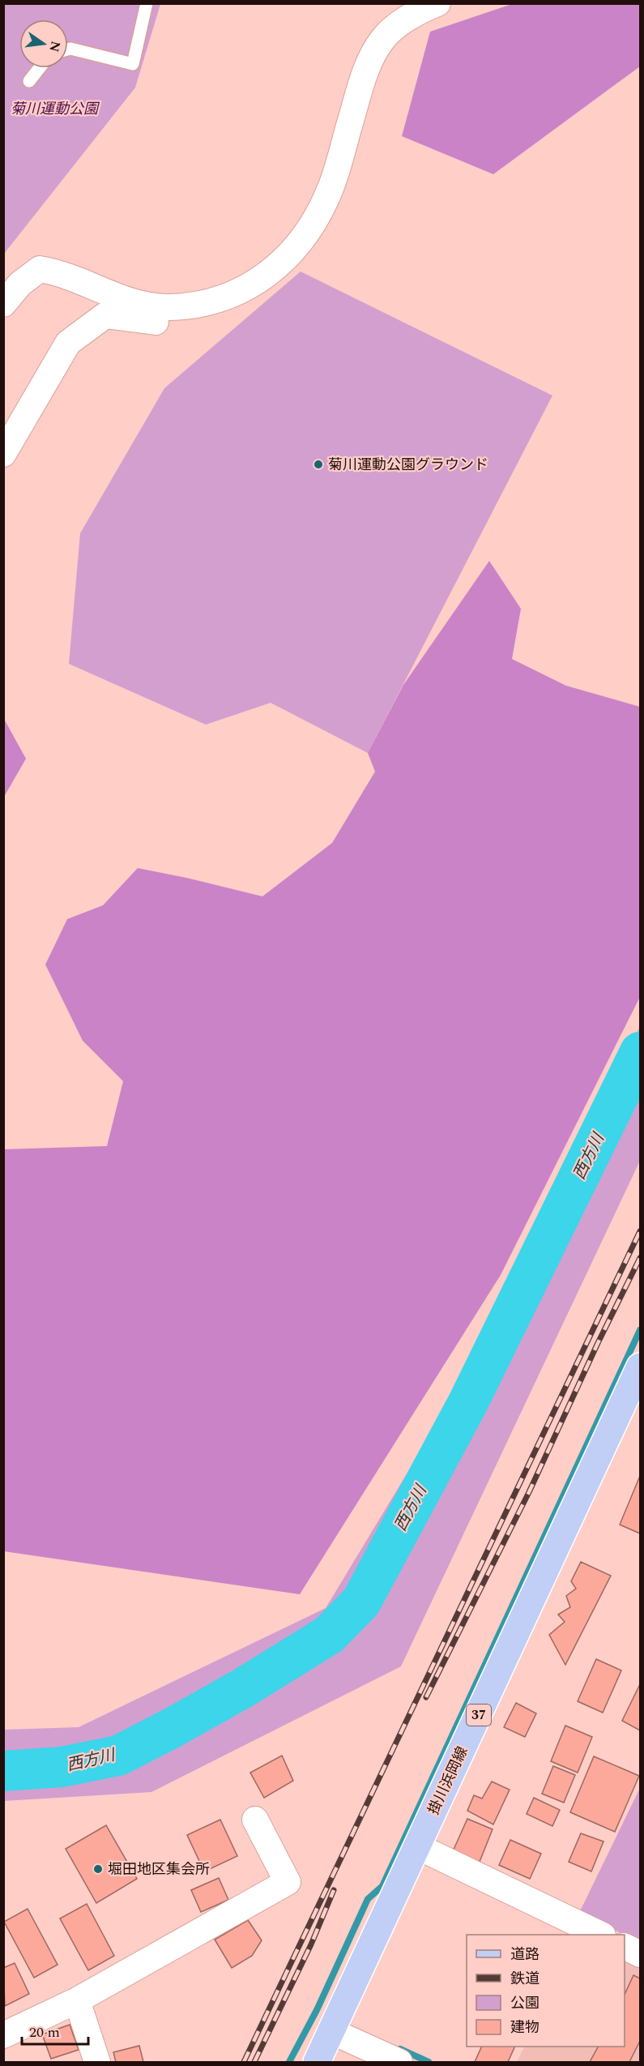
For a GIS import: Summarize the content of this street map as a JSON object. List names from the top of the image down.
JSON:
{
  "streets": {
    "main road": ["37", "掛川浜岡線"]
  },
  "water": ["西方川"],
  "parks": ["菊川運動公園"],
  "places": ["菊川運動公園グラウンド", "堀田地区集会所"],
  "legend": [
    "道路",
    "鉄道",
    "公園",
    "建物"
  ],
  "scale_bar": "20 m",
  "north": "right"
}
